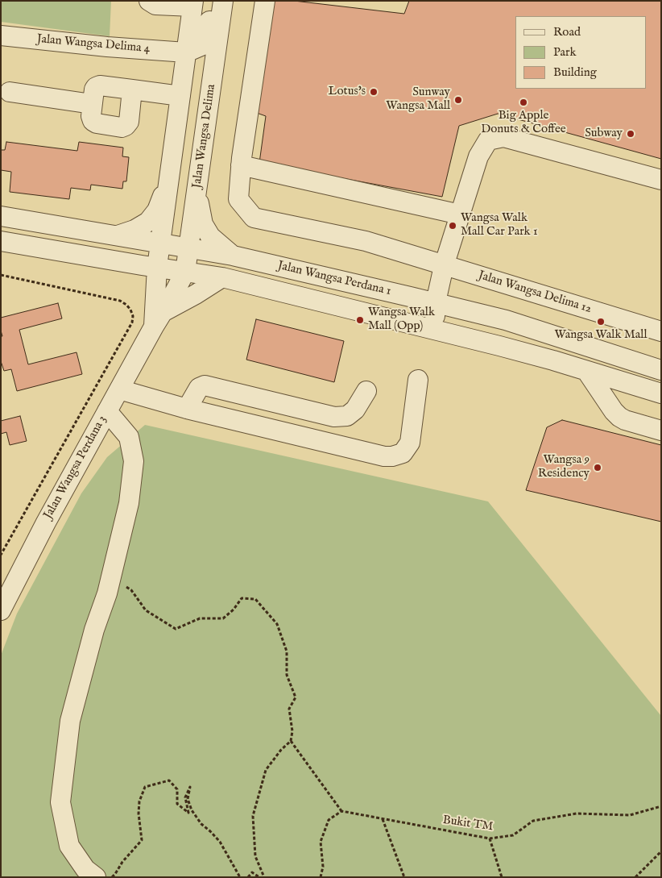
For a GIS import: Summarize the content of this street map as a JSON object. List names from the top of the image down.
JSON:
{
  "streets": {
    "street": [
      "Jalan Wangsa Delima 4",
      "Jalan Wangsa Delima",
      "Jalan Wangsa Perdana 1",
      "Jalan Wangsa Delima 12",
      "Jalan Wangsa Perdana 3"
    ],
    "path": ["Bukit TM"]
  },
  "crossings": [
    ["Jalan Wangsa Delima", "Jalan Wangsa Perdana 1"],
    ["Jalan Wangsa Delima", "Jalan Wangsa Perdana 3"],
    ["Jalan Wangsa Perdana 1", "Jalan Wangsa Perdana 3"]
  ],
  "places": [
    "Lotus's",
    "Sunway Wangsa Mall",
    "Big Apple Donuts & Coffee",
    "Subway",
    "Wangsa Walk Mall Car Park 1",
    "Wangsa Walk Mall (Opp)",
    "Wangsa Walk Mall",
    "Wangsa 9 Residency"
  ],
  "legend": ["Road", "Park", "Building"]
}
